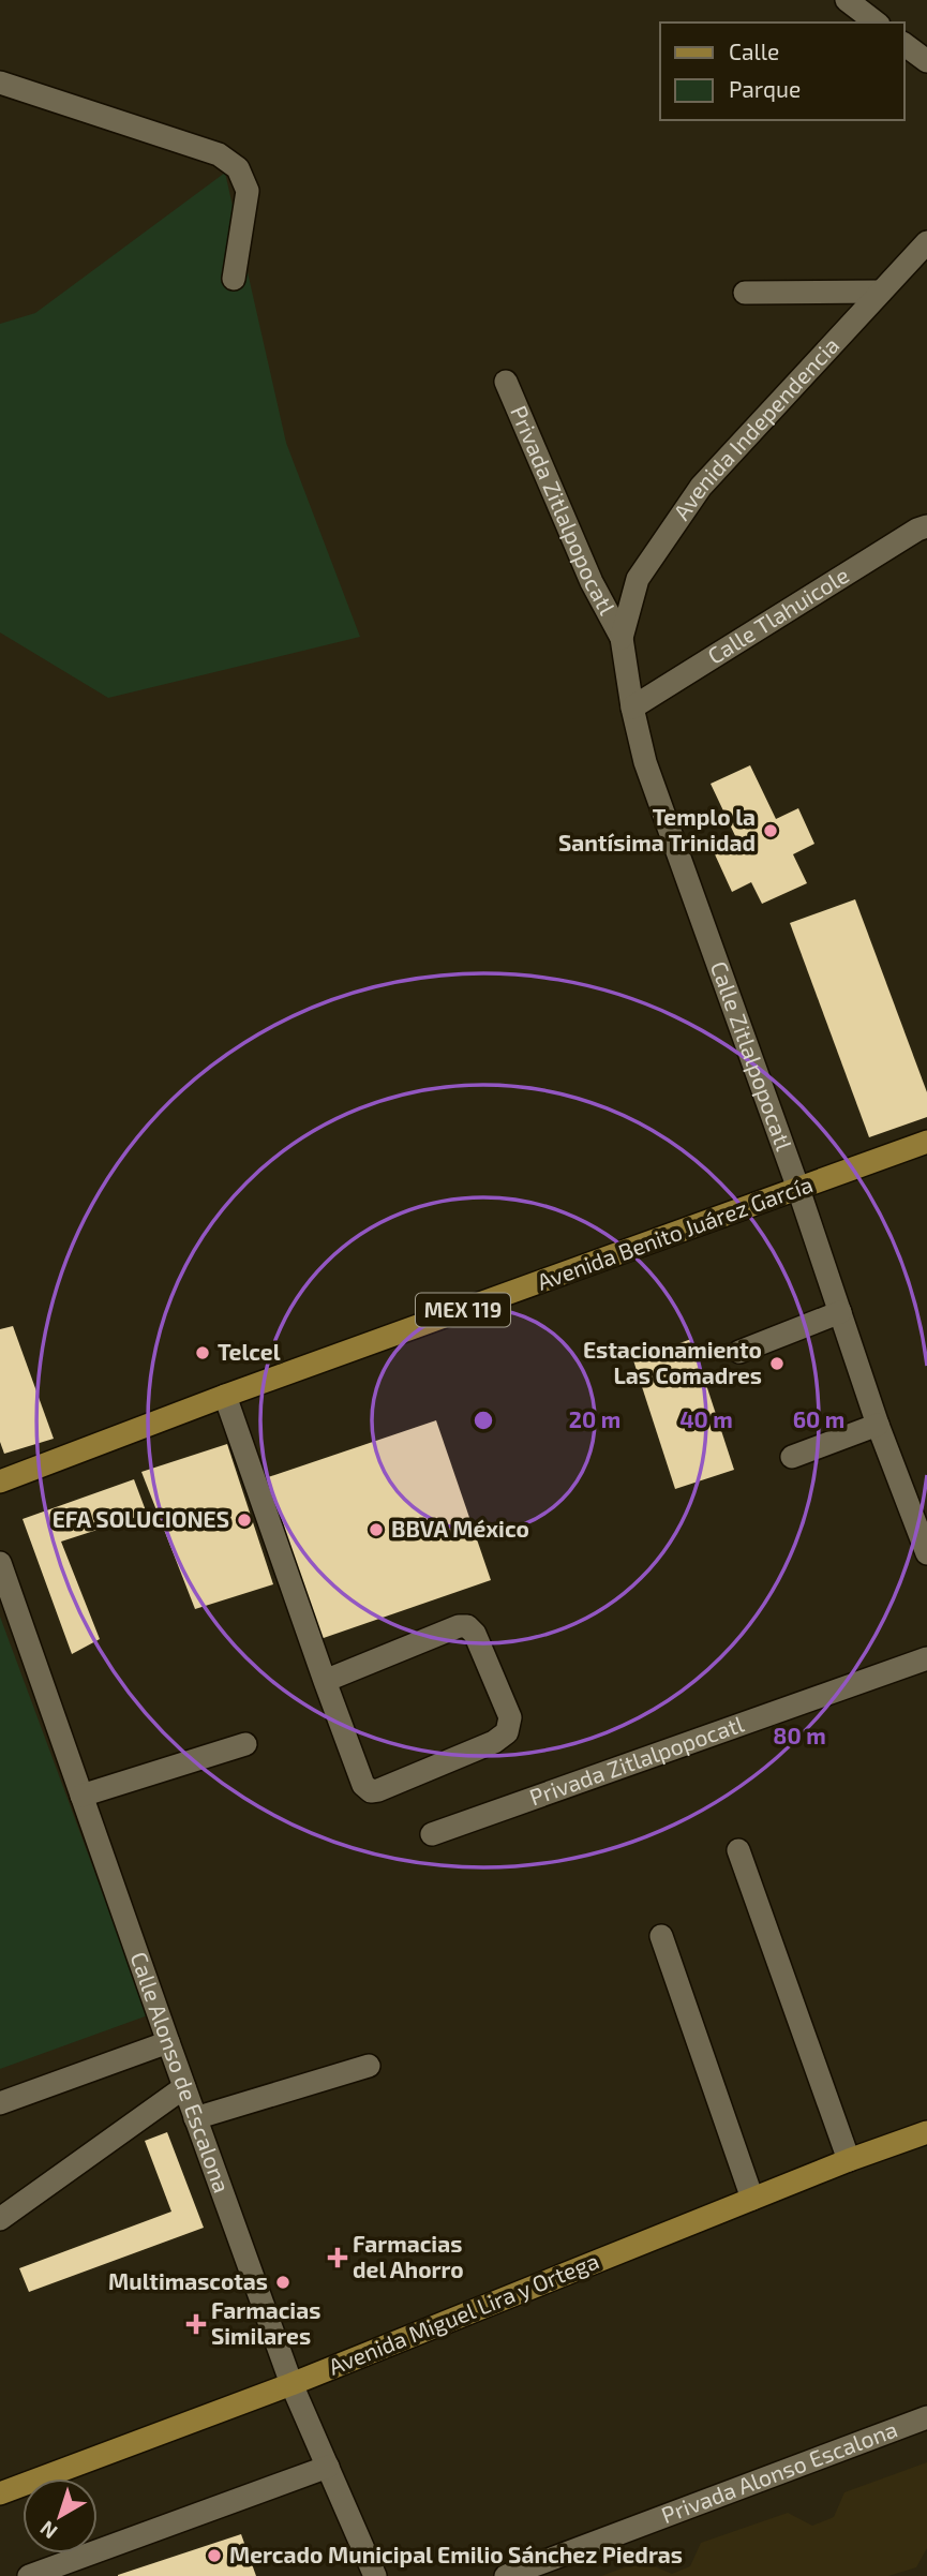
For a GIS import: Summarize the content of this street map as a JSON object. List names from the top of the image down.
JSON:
{
  "streets": {
    "main road": ["Avenida Benito Juárez García", "MEX 119", "Avenida Miguel Lira y Ortega"],
    "street": [
      "Avenida Independencia",
      "Privada Zitlalpopocatl",
      "Calle Tlahuicole",
      "Calle Zitlalpopocatl",
      "Calle Alonso de Escalona",
      "Privada Alonso Escalona"
    ]
  },
  "crossings": [
    ["Avenida Independencia", "Privada Zitlalpopocatl"],
    ["Avenida Independencia", "Calle Zitlalpopocatl"],
    ["Privada Zitlalpopocatl", "Calle Zitlalpopocatl"],
    ["Calle Tlahuicole", "Calle Zitlalpopocatl"],
    ["Calle Zitlalpopocatl", "Avenida Benito Juárez García"],
    ["Calle Alonso de Escalona", "Avenida Miguel Lira y Ortega"]
  ],
  "places": {
    "other": [
      "Templo la Santísima Trinidad",
      "Telcel",
      "Estacionamiento Las Comadres",
      "EFA SOLUCIONES",
      "BBVA México",
      "Multimascotas",
      "Mercado Municipal Emilio Sánchez Piedras"
    ],
    "health": ["Farmacias del Ahorro", "Farmacias Similares"]
  },
  "legend": ["Calle", "Parque"],
  "north": "bottom left",
  "rings": [
    "20 m",
    "40 m",
    "60 m",
    "80 m"
  ]
}
